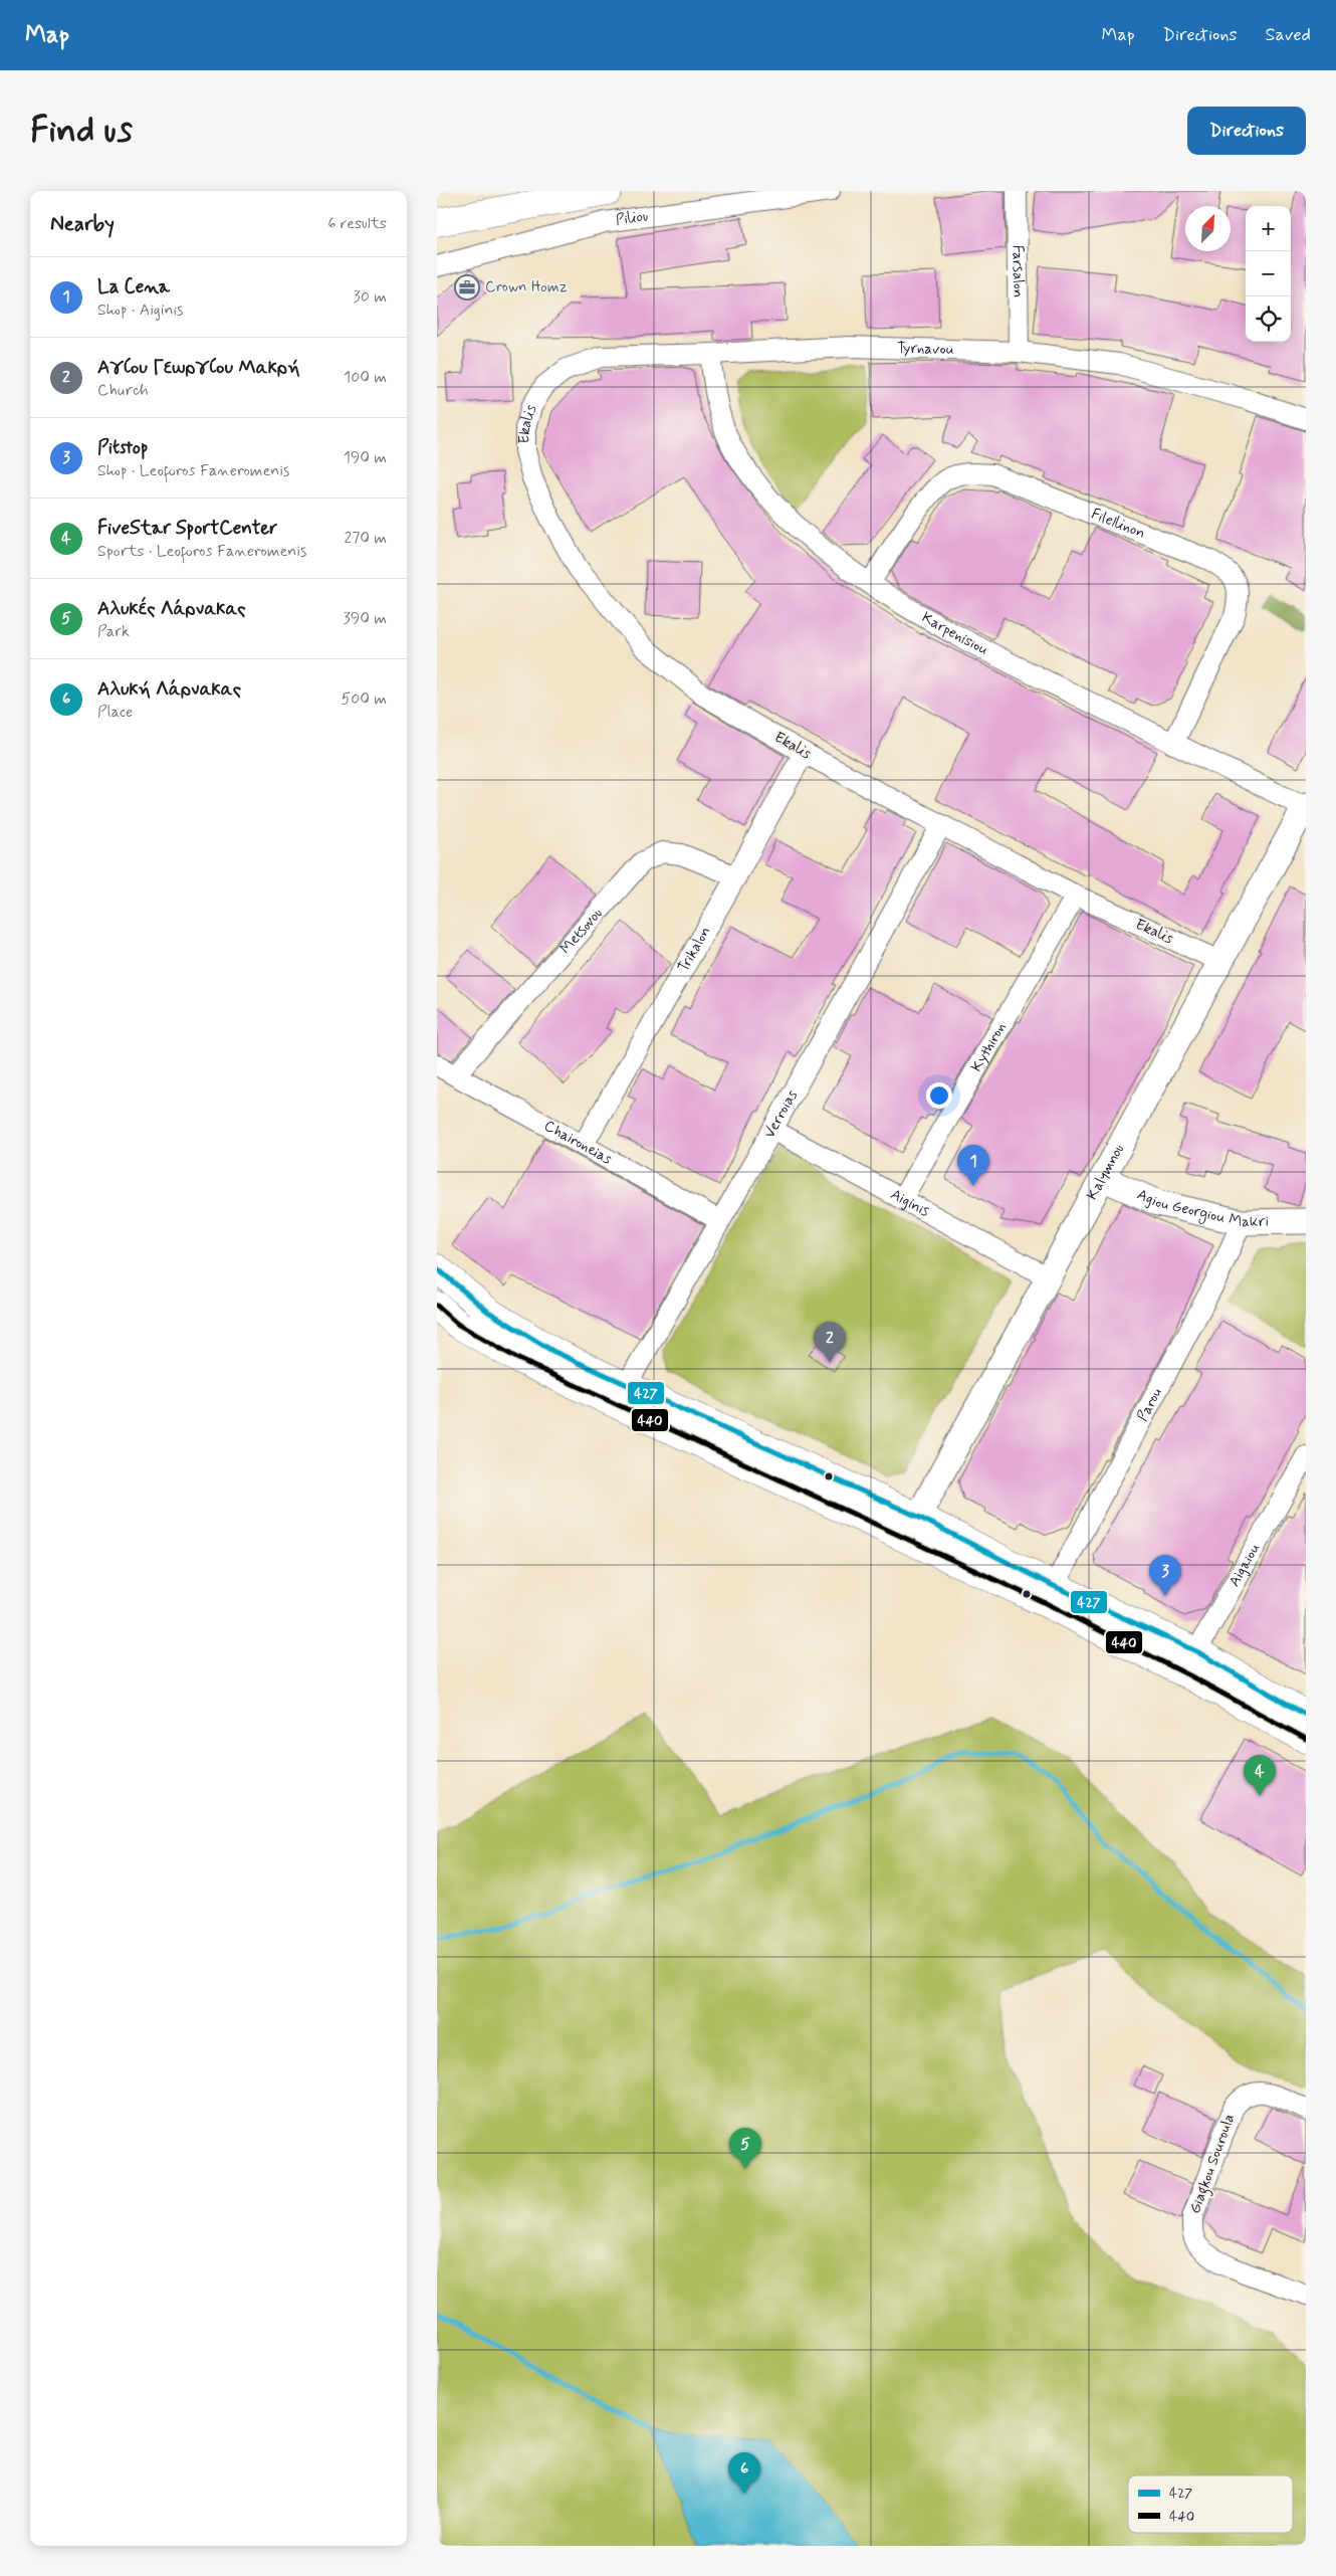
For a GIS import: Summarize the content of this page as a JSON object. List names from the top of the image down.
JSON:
{
  "streets": {
    "street": [
      "Piliou",
      "Farsalon",
      "Tyrnavou",
      "Ekalis",
      "Filellinon",
      "Karpenisiou",
      "Metsovou",
      "Trikalon",
      "Kythiron",
      "Verroias",
      "Chaironeias",
      "Kalymnou",
      "Aiginis",
      "Agiou Georgiou Makri",
      "Parou",
      "Aigaiou",
      "Giagkou Souroula"
    ]
  },
  "crossings": [
    ["Farsalon", "Tyrnavou"],
    ["Tyrnavou", "Ekalis"],
    ["Tyrnavou", "Karpenisiou"],
    ["Ekalis", "Trikalon"],
    ["Ekalis", "Kythiron"],
    ["Ekalis", "Verroias"],
    ["Ekalis", "Kalymnou"],
    ["Filellinon", "Karpenisiou"],
    ["Karpenisiou", "Kalymnou"],
    ["Metsovou", "Trikalon"],
    ["Metsovou", "Chaironeias"],
    ["Trikalon", "Chaironeias"],
    ["Kythiron", "Aiginis"],
    ["Verroias", "Chaironeias"],
    ["Verroias", "Aiginis"],
    ["Kalymnou", "Aiginis"],
    ["Kalymnou", "Agiou Georgiou Makri"],
    ["Agiou Georgiou Makri", "Parou"]
  ],
  "places": {
    "office": ["Crown Homz"]
  },
  "lines": ["transit line 427", "transit line 440"],
  "legend": ["427", "440"],
  "north": "top right",
  "page": {
    "header": "Map",
    "nav": ["Map", "Directions", "Saved"],
    "buttons": "Directions",
    "title": "Find us",
    "heading": ["Nearby", "6 results"],
    "map_buttons": ["+", "−"],
    "list": [
      {
        "mark": "1",
        "name": "La Cena",
        "note": "Shop · Aiginis",
        "value": "30 m"
      },
      {
        "mark": "2",
        "name": "Αγίου Γεωργίου Μακρή",
        "note": "Church",
        "value": "100 m"
      },
      {
        "mark": "3",
        "name": "Pitstop",
        "note": "Shop · Leoforos Faneromenis",
        "value": "190 m"
      },
      {
        "mark": "4",
        "name": "FiveStar SportCenter",
        "note": "Sports · Leoforos Faneromenis",
        "value": "270 m"
      },
      {
        "mark": "5",
        "name": "Αλυκές Λάρνακας",
        "note": "Park",
        "value": "390 m"
      },
      {
        "mark": "6",
        "name": "Αλυκή Λάρνακας",
        "note": "Place",
        "value": "500 m"
      }
    ],
    "pins": [
      "1",
      "2",
      "3",
      "4",
      "5",
      "6"
    ]
  }
}
